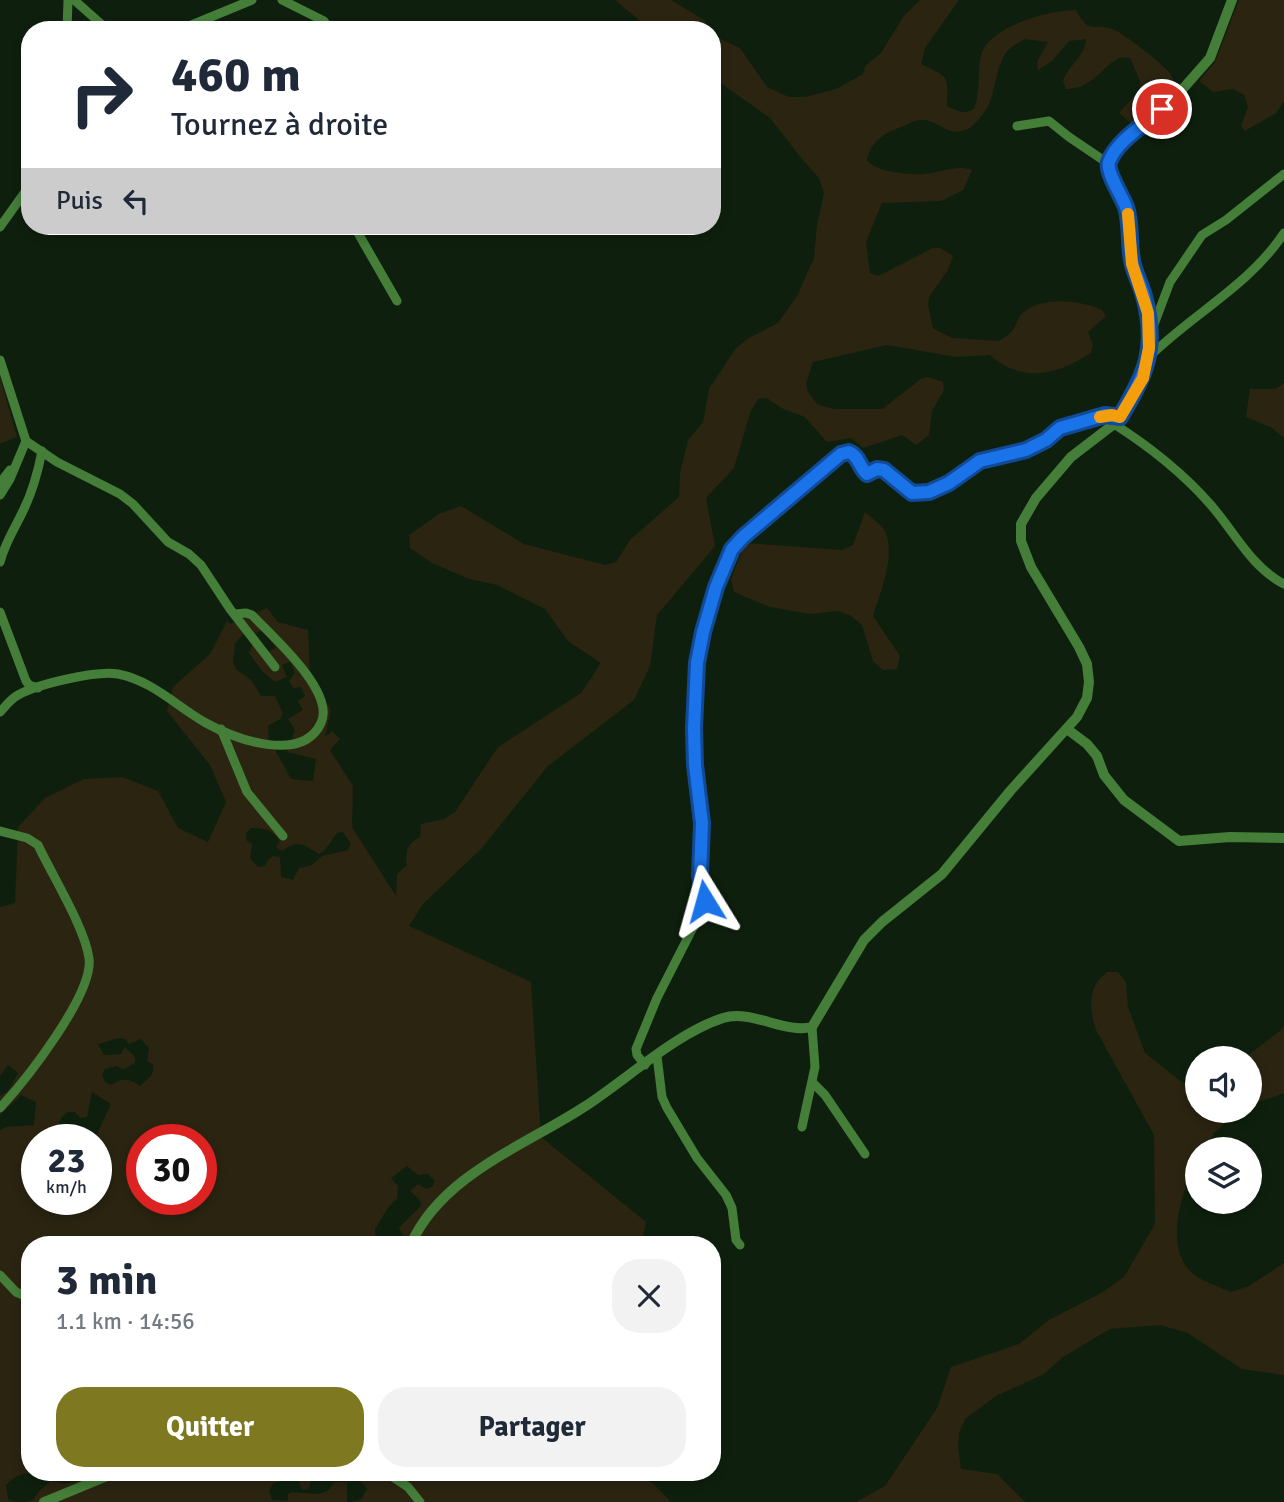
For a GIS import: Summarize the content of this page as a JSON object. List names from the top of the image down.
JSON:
{
  "page": {
    "turn": ["460 m", "Tournez à droite"],
    "then": "Puis",
    "speed": "23 km/h",
    "limit": "30",
    "heading": ["3 min", "1.1 km · 14:56"],
    "buttons": ["Quitter", "Partager"]
  }
}
